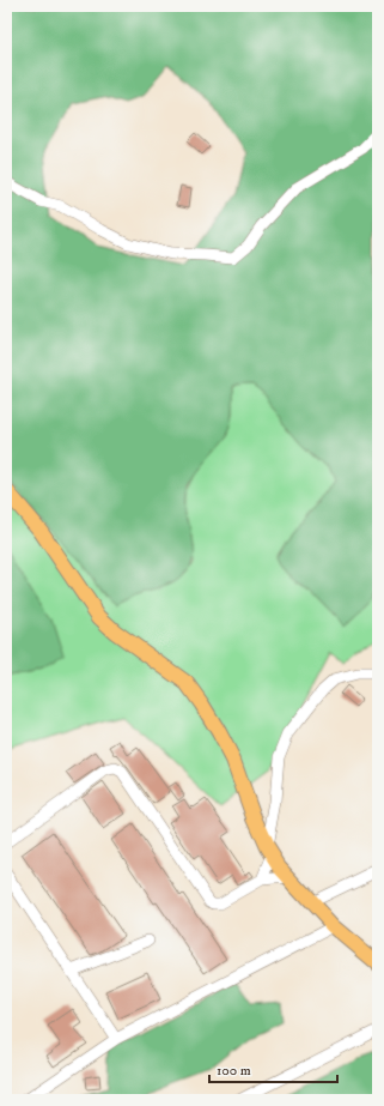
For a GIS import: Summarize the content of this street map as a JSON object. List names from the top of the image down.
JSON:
{
  "scale_bar": "100 m"
}
